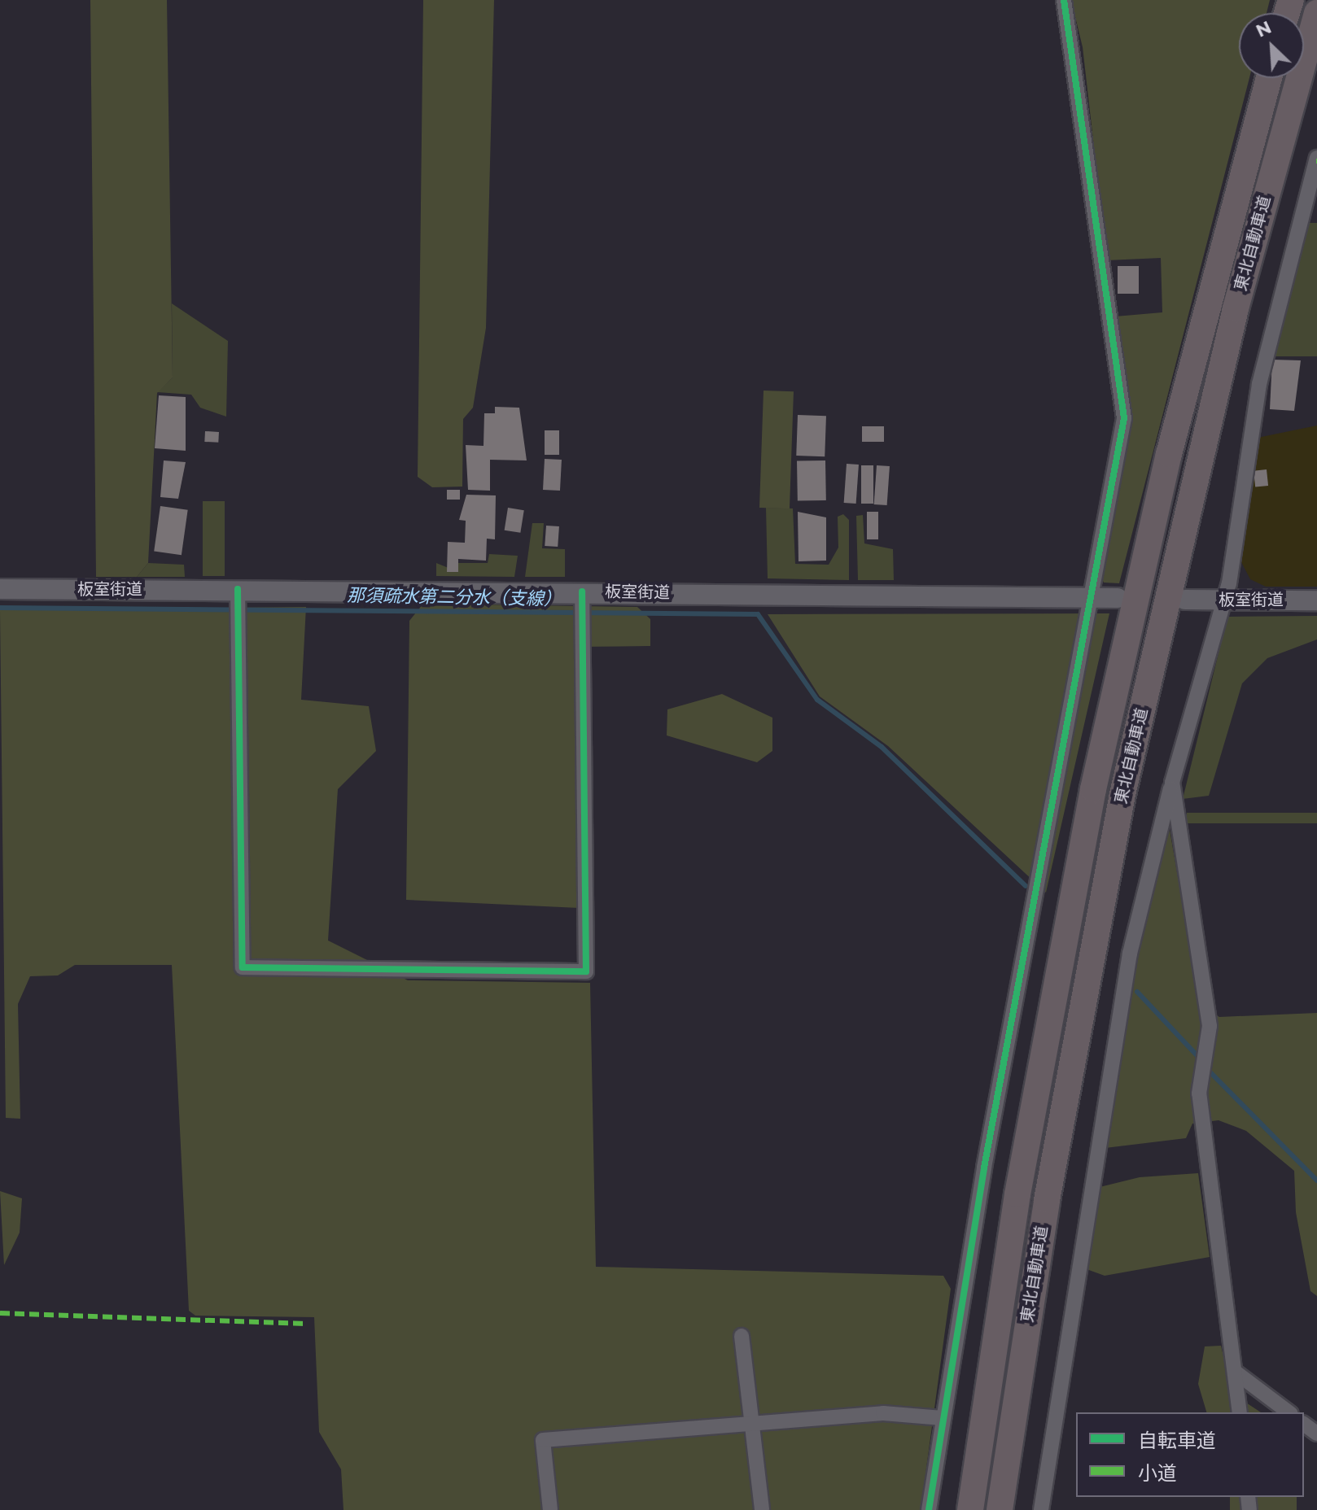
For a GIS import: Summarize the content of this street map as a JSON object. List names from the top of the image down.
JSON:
{
  "streets": {
    "highway": ["東北自動車道"],
    "main road": ["板室街道"]
  },
  "water": ["那須疏水第二分水（支線）"],
  "legend": ["自転車道", "小道"],
  "north": "top left"
}
